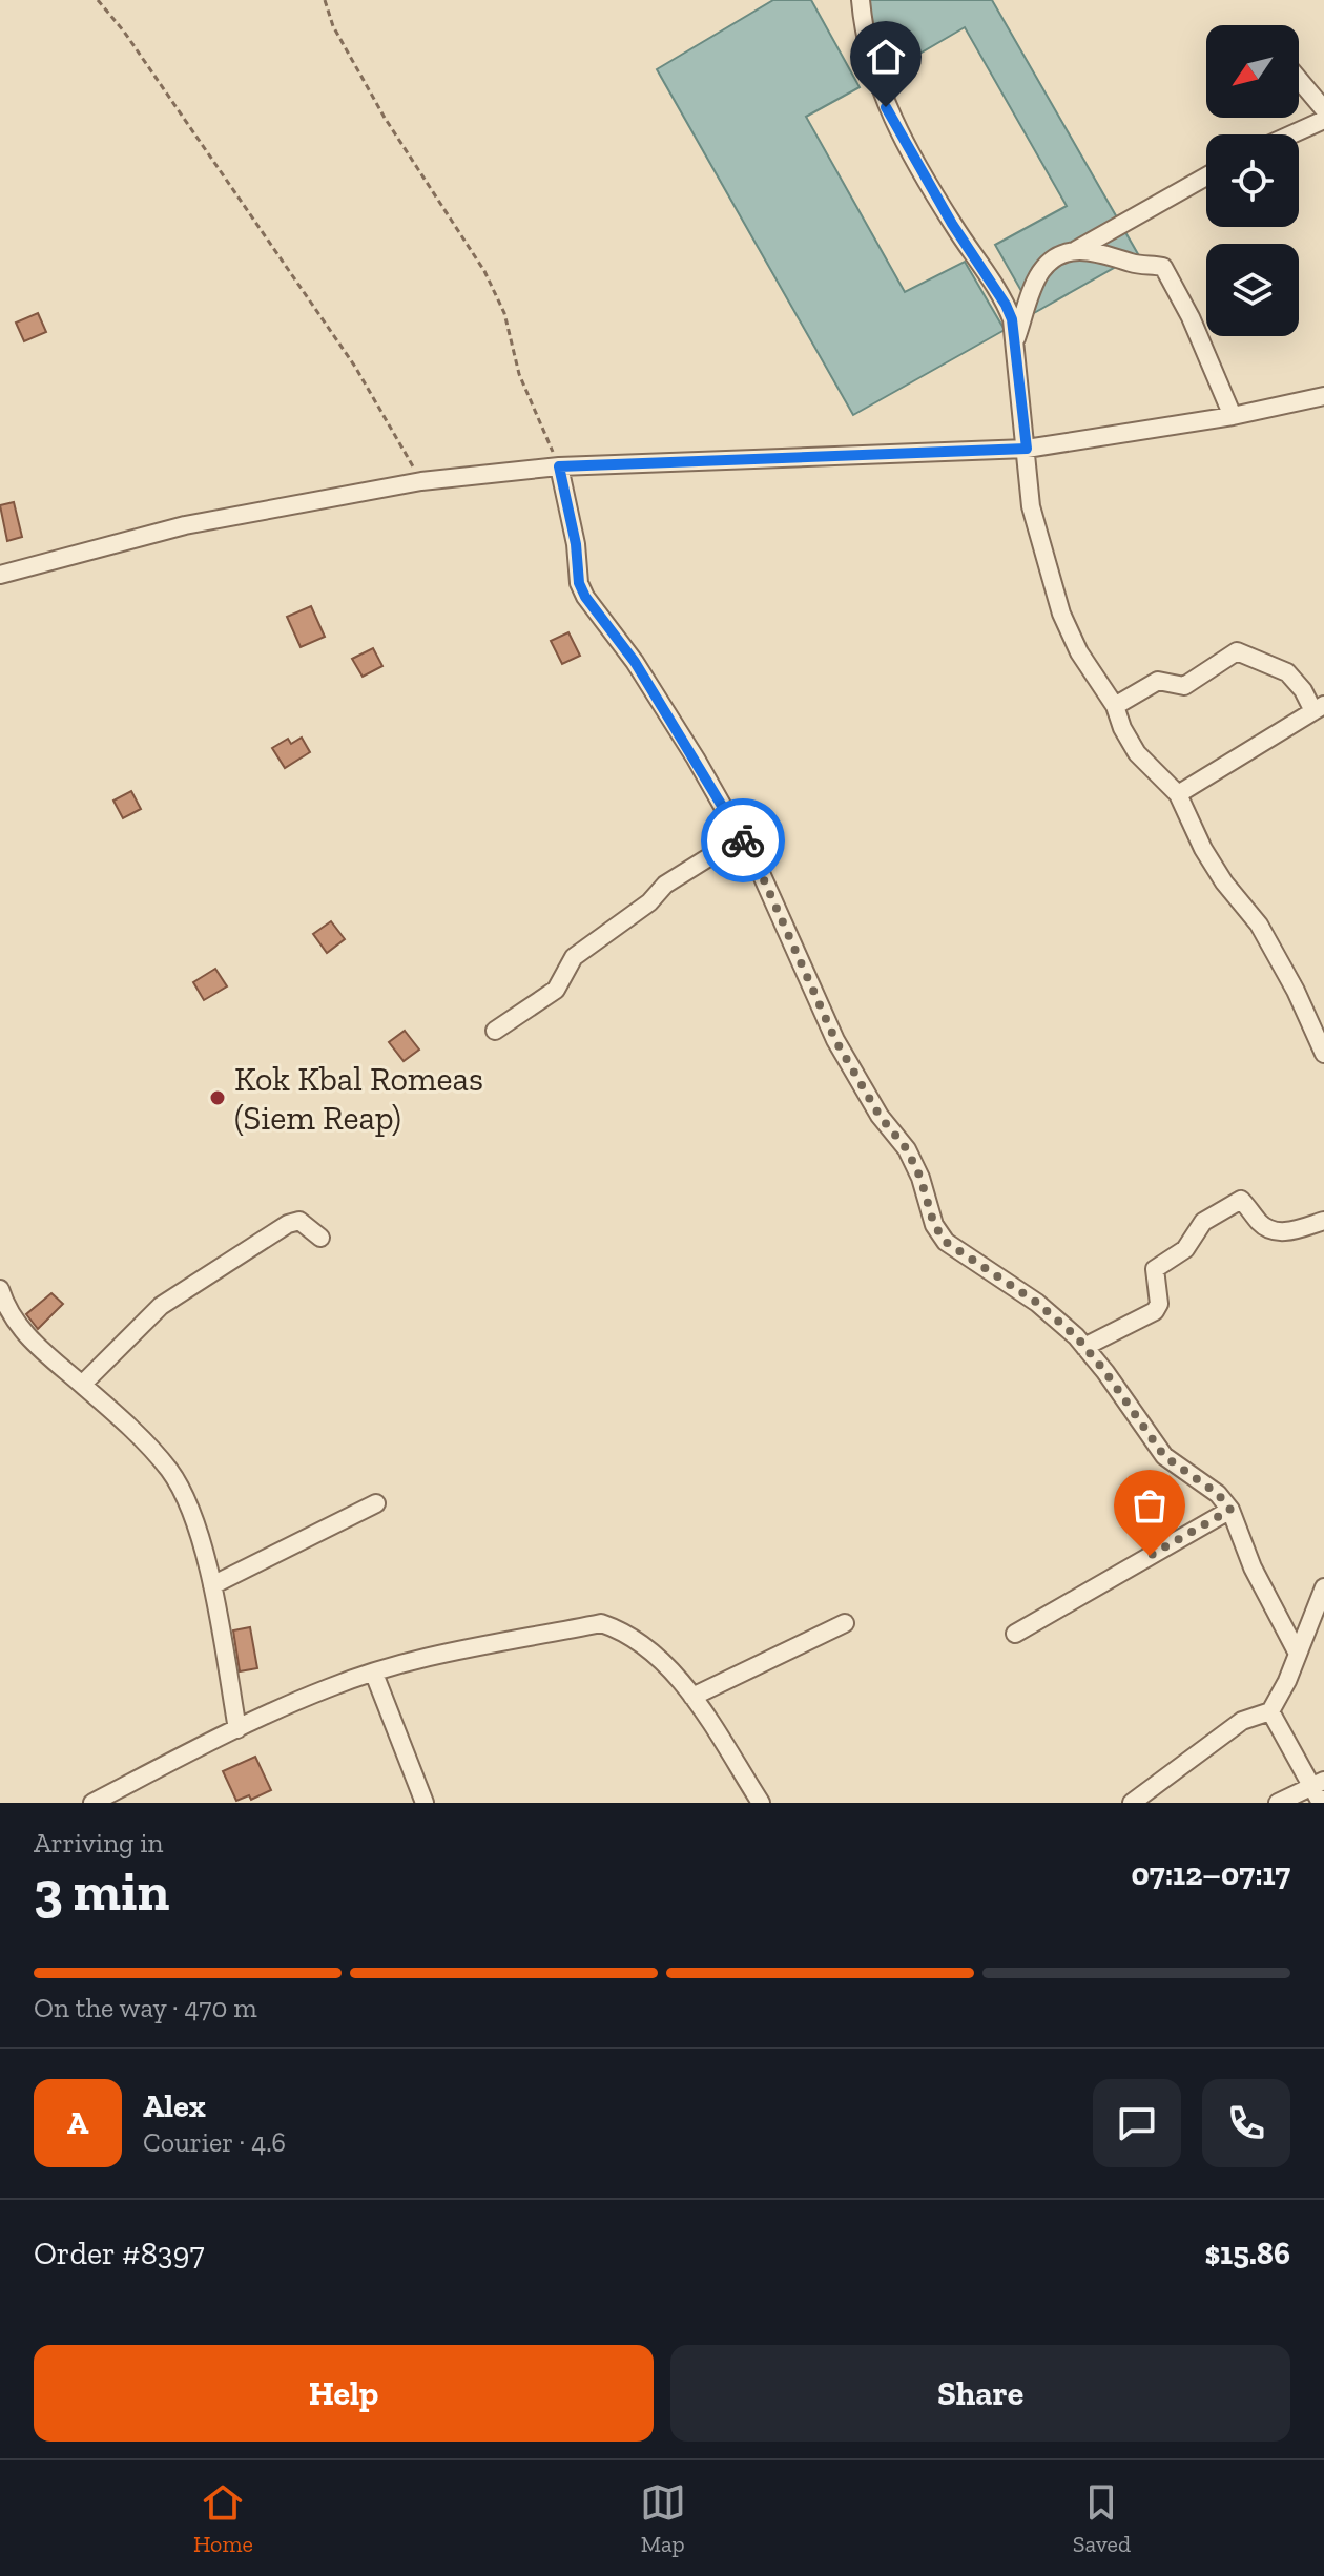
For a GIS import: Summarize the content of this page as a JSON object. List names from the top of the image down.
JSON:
{
  "places": ["Kok Kbal Romeas (Siem Reap)"],
  "north": "bottom left",
  "page": {
    "heading": ["3 min", "Arriving in", "07:12–07:17"],
    "panel": [
      "Alex",
      "Courier · 4.6",
      "Order #8397",
      "$15.86"
    ],
    "bar": "On the way · 470 m",
    "round": "A",
    "buttons": ["Help", "Share"],
    "tabs": ["Home", "Map", "Saved"]
  }
}
